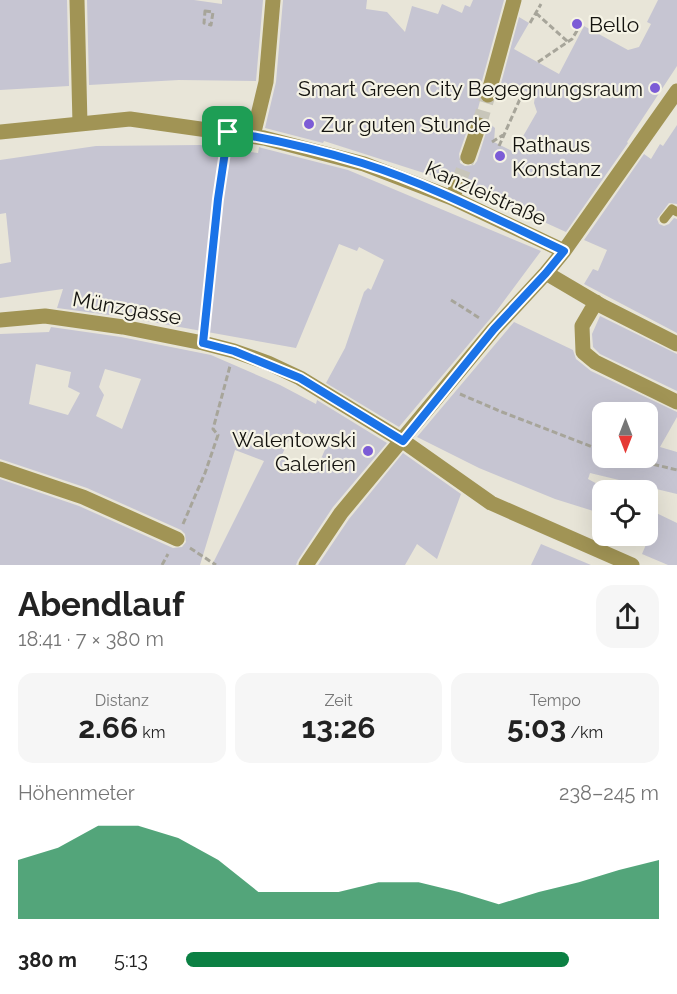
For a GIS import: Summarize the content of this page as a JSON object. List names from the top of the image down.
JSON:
{
  "streets": {
    "street": ["Kanzleistraße", "Münzgasse"]
  },
  "places": [
    "Bello",
    "Smart Green City Begegnungsraum",
    "Zur guten Stunde",
    "Rathaus Konstanz",
    "Walentowski Galerien"
  ],
  "north": "bottom",
  "page": {
    "heading": ["Abendlauf", "18:41 · 7 × 380 m"],
    "stats": [
      ["Distanz", "2.66 km"],
      ["Zeit", "13:26"],
      ["Tempo", "5:03 /km"]
    ],
    "chart": ["Höhenmeter", "238–245 m"],
    "list": [
      {
        "name": "380 m",
        "note": "5:13"
      }
    ]
  }
}
